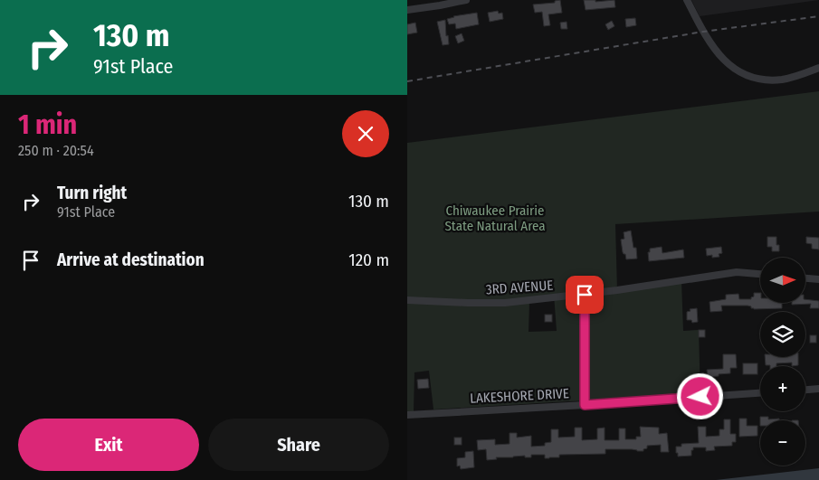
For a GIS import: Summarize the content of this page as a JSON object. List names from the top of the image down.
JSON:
{
  "streets": {
    "street": ["3RD AVENUE", "LAKESHORE DRIVE"]
  },
  "parks": ["Chiwaukee Prairie State Natural Area"],
  "north": "right",
  "page": {
    "turn": ["130 m", "91st Place"],
    "heading": ["1 min", "250 m · 20:54"],
    "list": [
      {
        "name": "Turn right",
        "note": "91st Place",
        "value": "130 m"
      },
      {
        "name": "Arrive at destination",
        "value": "120 m"
      }
    ],
    "map_buttons": ["+", "−"],
    "buttons": ["Exit", "Share"]
  }
}
